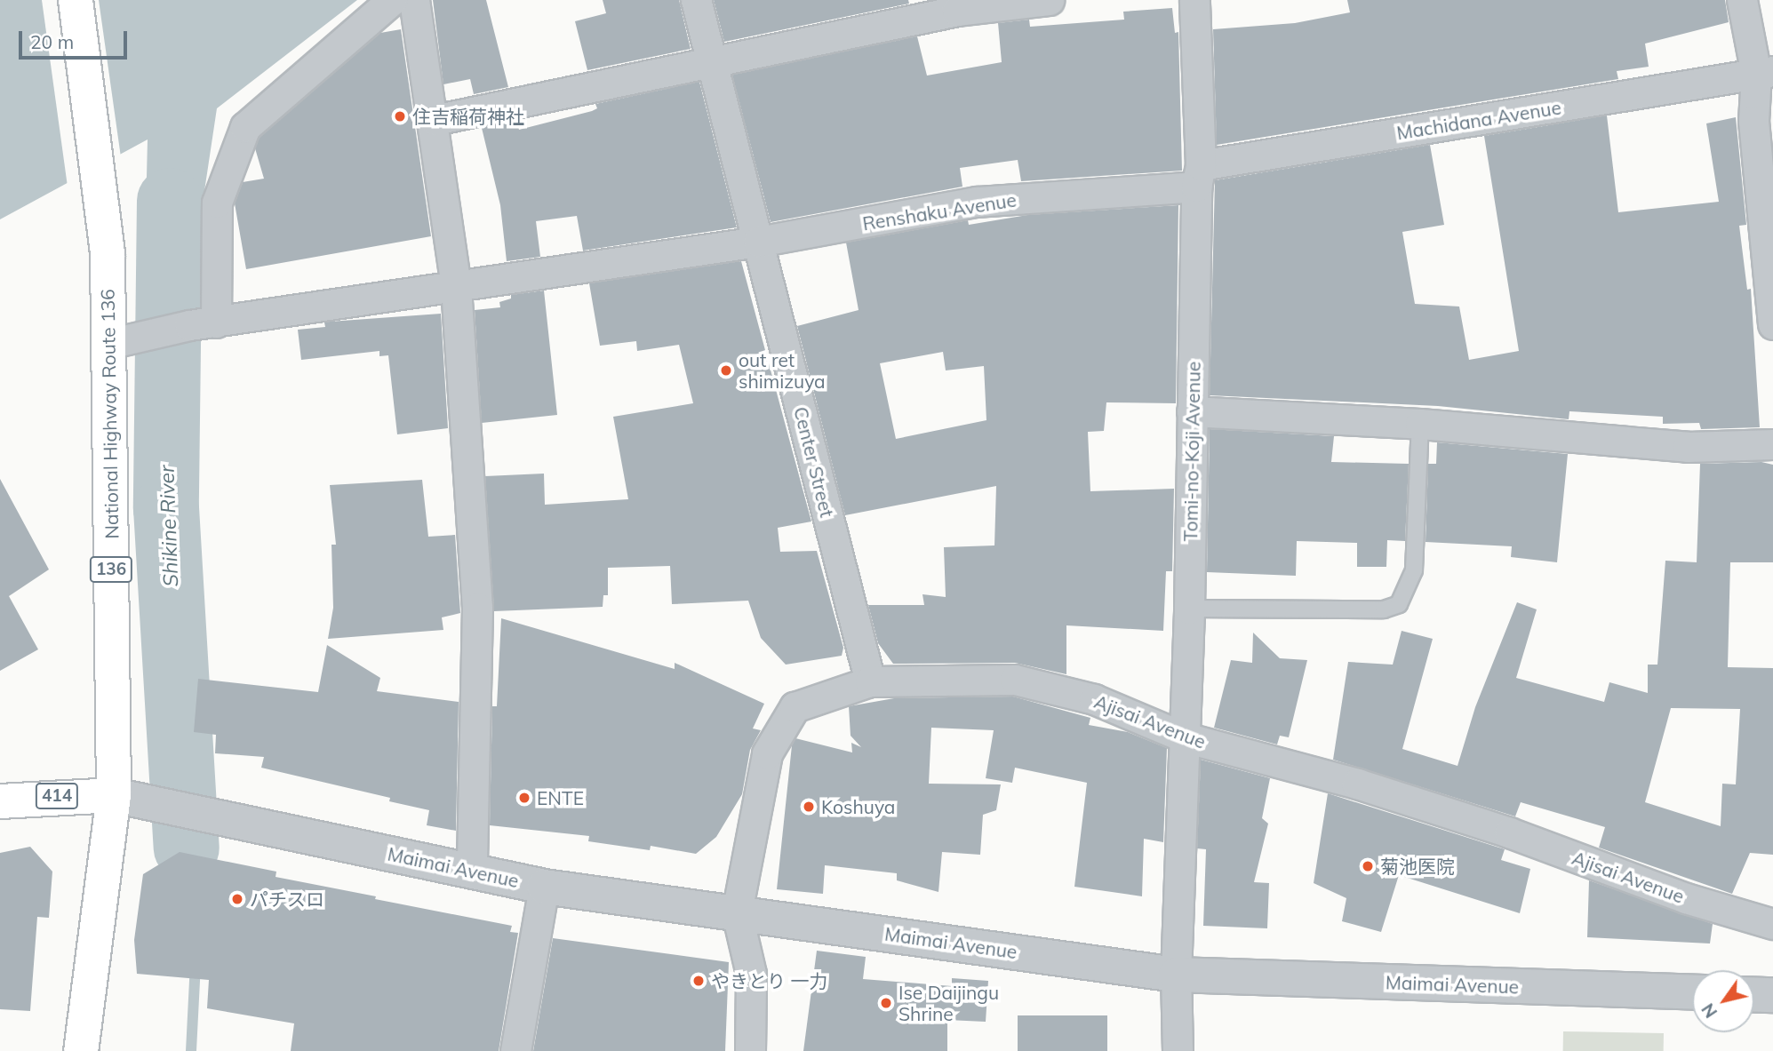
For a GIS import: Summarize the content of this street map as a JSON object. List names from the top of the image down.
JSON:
{
  "streets": {
    "highway": ["National Highway Route 136", "136", "414"],
    "street": [
      "Machidana Avenue",
      "Renshaku Avenue",
      "Tomi-no-Koji Avenue",
      "Center Street",
      "Ajisai Avenue",
      "Maimai Avenue"
    ]
  },
  "crossings": [
    ["Machidana Avenue", "Renshaku Avenue"],
    ["Machidana Avenue", "Tomi-no-Koji Avenue"],
    ["Renshaku Avenue", "National Highway Route 136"],
    ["Renshaku Avenue", "Tomi-no-Koji Avenue"],
    ["Renshaku Avenue", "Center Street"],
    ["National Highway Route 136", "414"],
    ["National Highway Route 136", "Maimai Avenue"],
    ["Tomi-no-Koji Avenue", "Ajisai Avenue"],
    ["Tomi-no-Koji Avenue", "Maimai Avenue"],
    ["Center Street", "Ajisai Avenue"],
    ["Ajisai Avenue", "Maimai Avenue"],
    ["414", "Maimai Avenue"]
  ],
  "water": ["Shikine River"],
  "places": [
    "住吉稲荷神社",
    "out ret shimizuya",
    "ENTE",
    "Koshuya",
    "菊池医院",
    "パチスロ",
    "やきとり 一力",
    "Ise Daijingu Shrine"
  ],
  "scale_bar": "20 m",
  "north": "bottom left"
}
